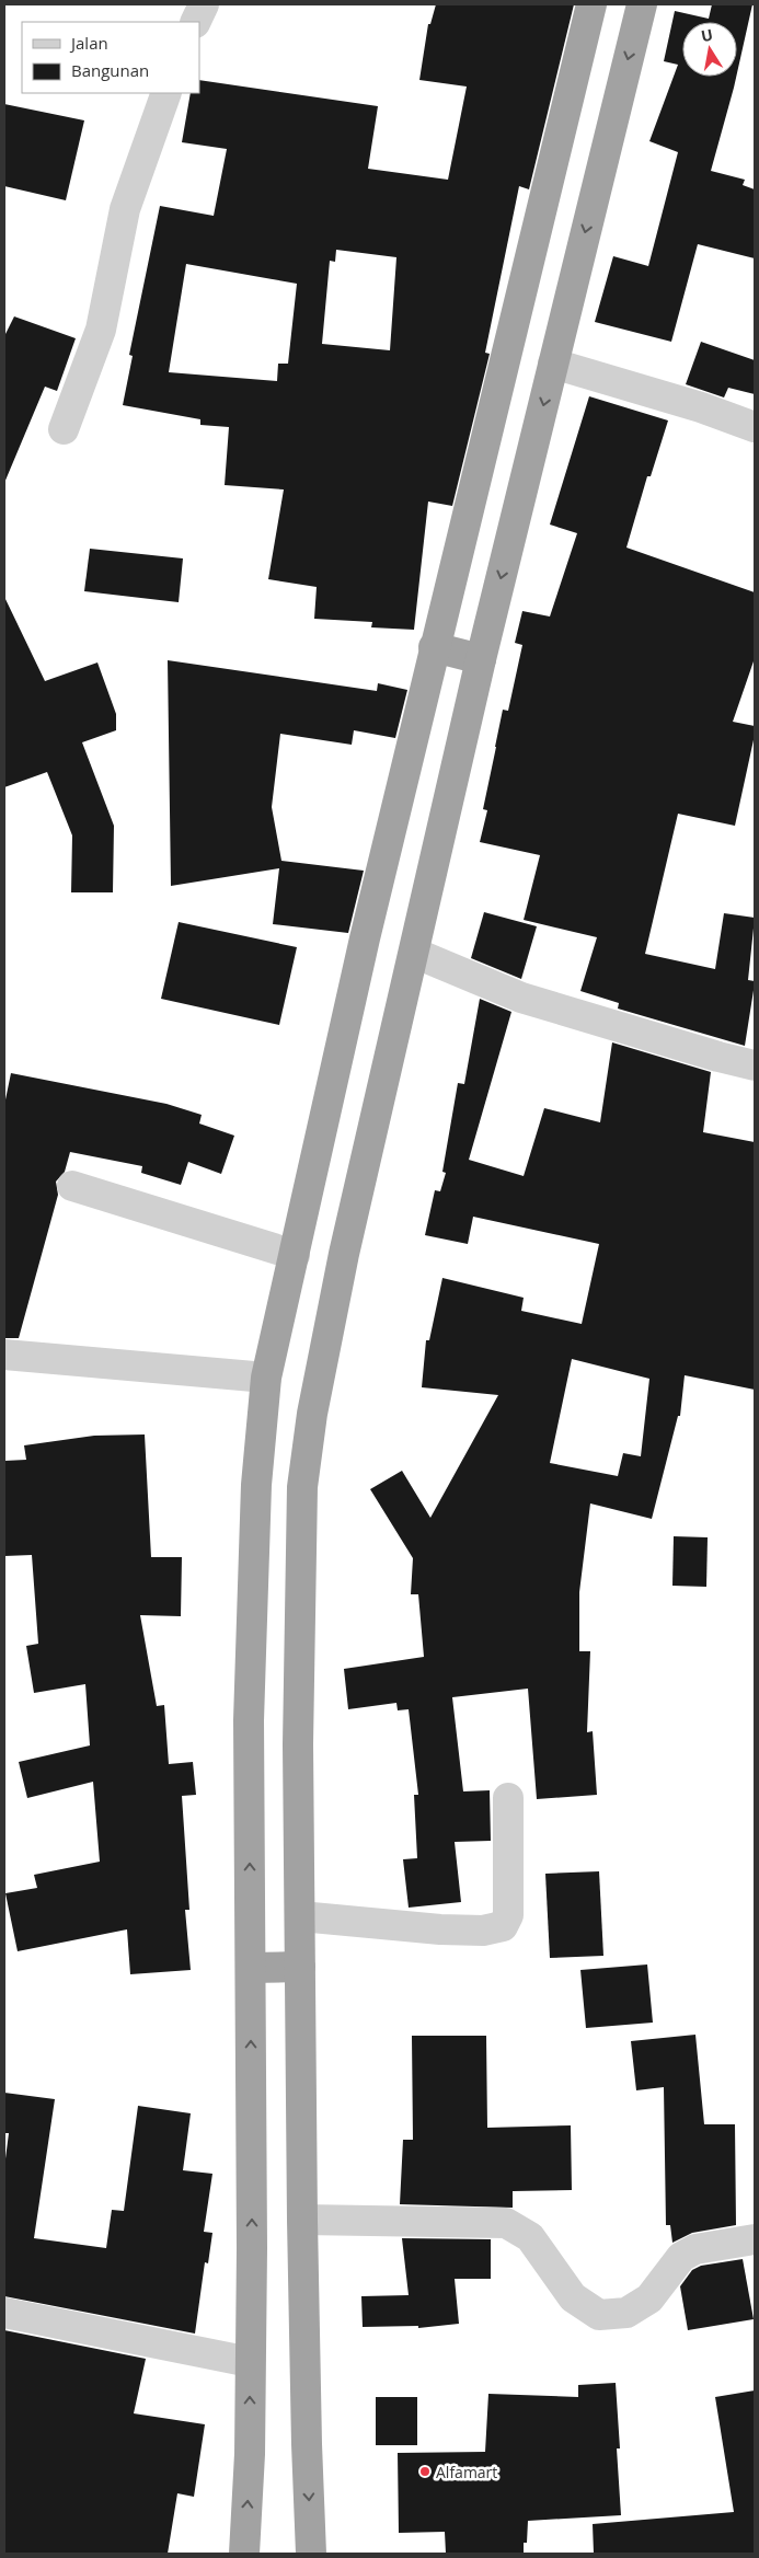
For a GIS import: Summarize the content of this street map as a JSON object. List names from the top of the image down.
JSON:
{
  "places": ["Alfamart"],
  "legend": ["Jalan", "Bangunan"],
  "north": "top"
}
